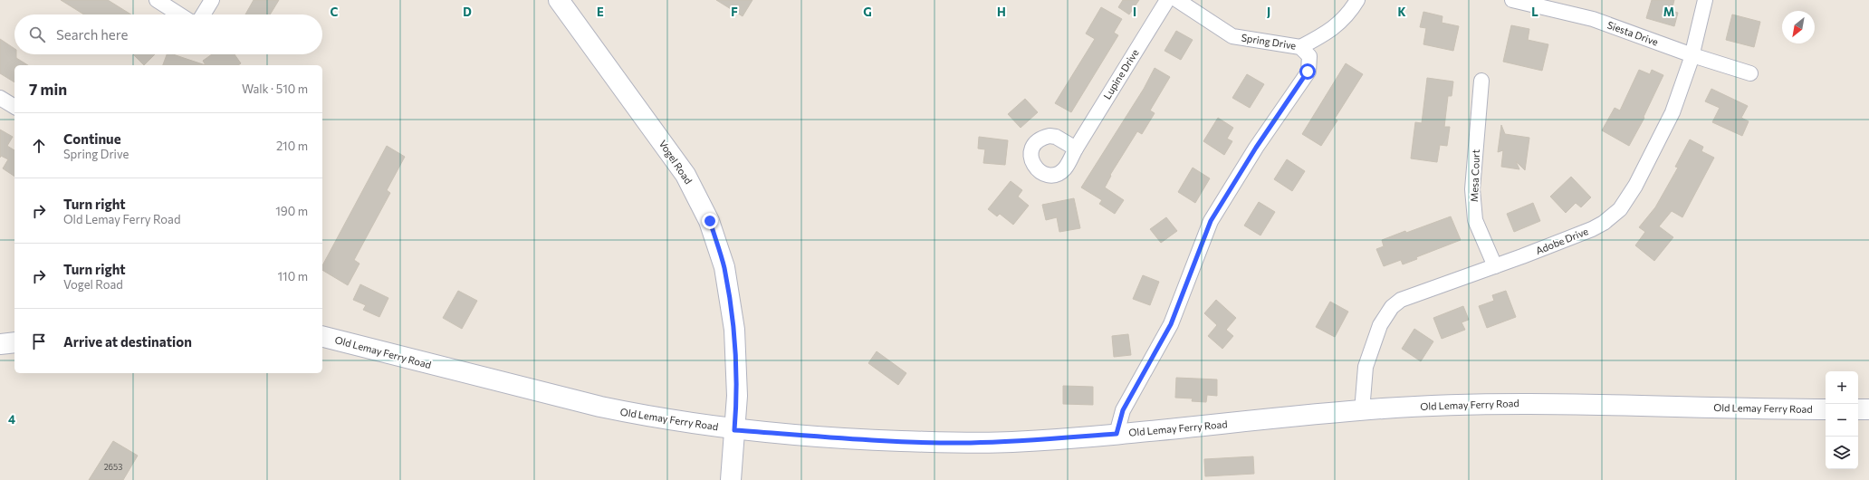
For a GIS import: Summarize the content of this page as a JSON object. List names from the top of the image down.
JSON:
{
  "streets": {
    "main road": ["Vogel Road", "Old Lemay Ferry Road"],
    "street": [
      "Siesta Drive",
      "Spring Drive",
      "Lupine Drive",
      "Mesa Court",
      "Adobe Drive"
    ]
  },
  "crossings": [
    ["Siesta Drive", "Adobe Drive"],
    ["Spring Drive", "Old Lemay Ferry Road"],
    ["Vogel Road", "Old Lemay Ferry Road"],
    ["Mesa Court", "Adobe Drive"],
    ["Adobe Drive", "Old Lemay Ferry Road"]
  ],
  "house_numbers": ["2653"],
  "north": "bottom left",
  "page": {
    "search": "Search here",
    "heading": ["7 min", "Walk · 510 m"],
    "list": [
      ["Continue", "Spring Drive", "210 m"],
      ["Turn right", "Old Lemay Ferry Road", "190 m"],
      ["Turn right", "Vogel Road", "110 m"],
      "Arrive at destination"
    ],
    "map_buttons": ["+", "−"]
  },
  "grid": {
    "columns": [
      "C",
      "D",
      "E",
      "F",
      "G",
      "H",
      "I",
      "J",
      "K",
      "L",
      "M"
    ],
    "rows": ["4"]
  }
}
